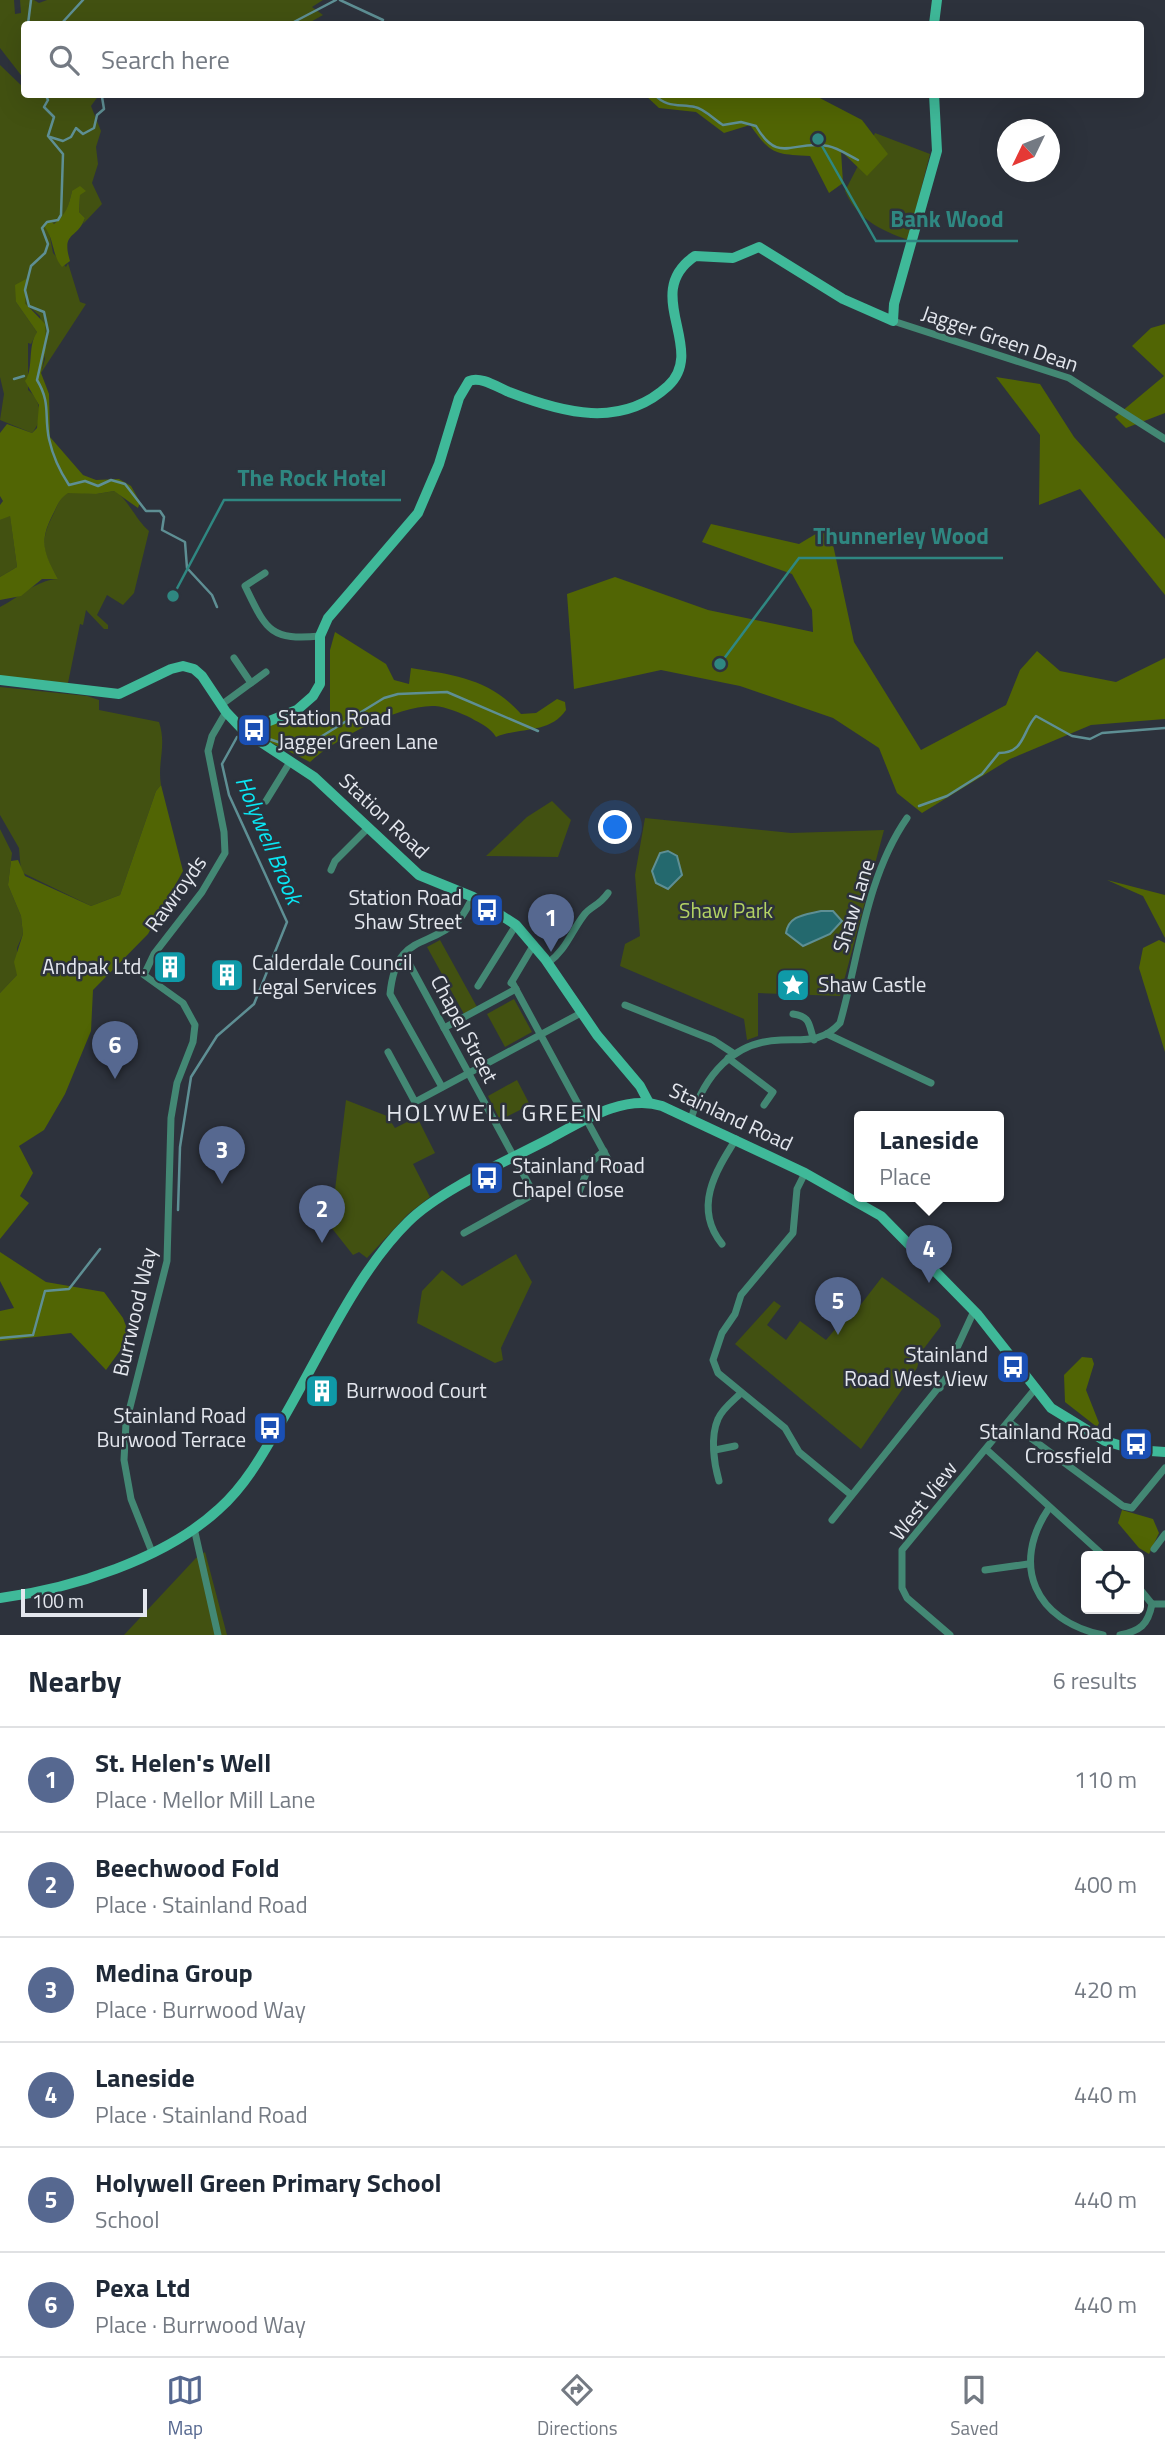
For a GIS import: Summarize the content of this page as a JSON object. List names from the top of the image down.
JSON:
{
  "streets": {
    "street": [
      "Jagger Green Dean",
      "Station Road",
      "Rawroyds",
      "Shaw Lane",
      "Chapel Street",
      "Stainland Road",
      "Burrwood Way",
      "West View"
    ]
  },
  "crossings": [
    ["Station Road", "Rawroyds"],
    ["Station Road", "Stainland Road"],
    ["Rawroyds", "Burrwood Way"],
    ["Chapel Street", "Stainland Road"],
    ["Stainland Road", "Burrwood Way"],
    ["Stainland Road", "West View"]
  ],
  "districts": ["HOLYWELL GREEN"],
  "water": ["Holywell Brook"],
  "parks": ["Shaw Park"],
  "places": {
    "other": ["Bank Wood", "The Rock Hotel", "Thunnerley Wood"],
    "bus stop": [
      "Station Road Jagger Green Lane",
      "Station Road Shaw Street",
      "Stainland Road Chapel Close",
      "Stainland Road West View",
      "Stainland Road Burwood Terrace",
      "Stainland Road Crossfield"
    ],
    "building": ["Andpak Ltd.", "Calderdale Council Legal Services", "Burrwood Court"],
    "place": ["Shaw Castle"]
  },
  "scale_bar": "100 m",
  "north": "bottom left",
  "page": {
    "search": "Search here",
    "pins": [
      "1",
      "6",
      "3",
      "2",
      "4",
      "5"
    ],
    "popup": ["Laneside", "Place"],
    "scale": "100 m",
    "heading": ["Nearby", "6 results"],
    "list": [
      {
        "mark": "1",
        "name": "St. Helen's Well",
        "note": "Place · Mellor Mill Lane",
        "value": "110 m"
      },
      {
        "mark": "2",
        "name": "Beechwood Fold",
        "note": "Place · Stainland Road",
        "value": "400 m"
      },
      {
        "mark": "3",
        "name": "Medina Group",
        "note": "Place · Burrwood Way",
        "value": "420 m"
      },
      {
        "mark": "4",
        "name": "Laneside",
        "note": "Place · Stainland Road",
        "value": "440 m"
      },
      {
        "mark": "5",
        "name": "Holywell Green Primary School",
        "note": "School",
        "value": "440 m"
      },
      {
        "mark": "6",
        "name": "Pexa Ltd",
        "note": "Place · Burrwood Way",
        "value": "440 m"
      }
    ],
    "nav": ["Map", "Directions", "Saved"]
  }
}
